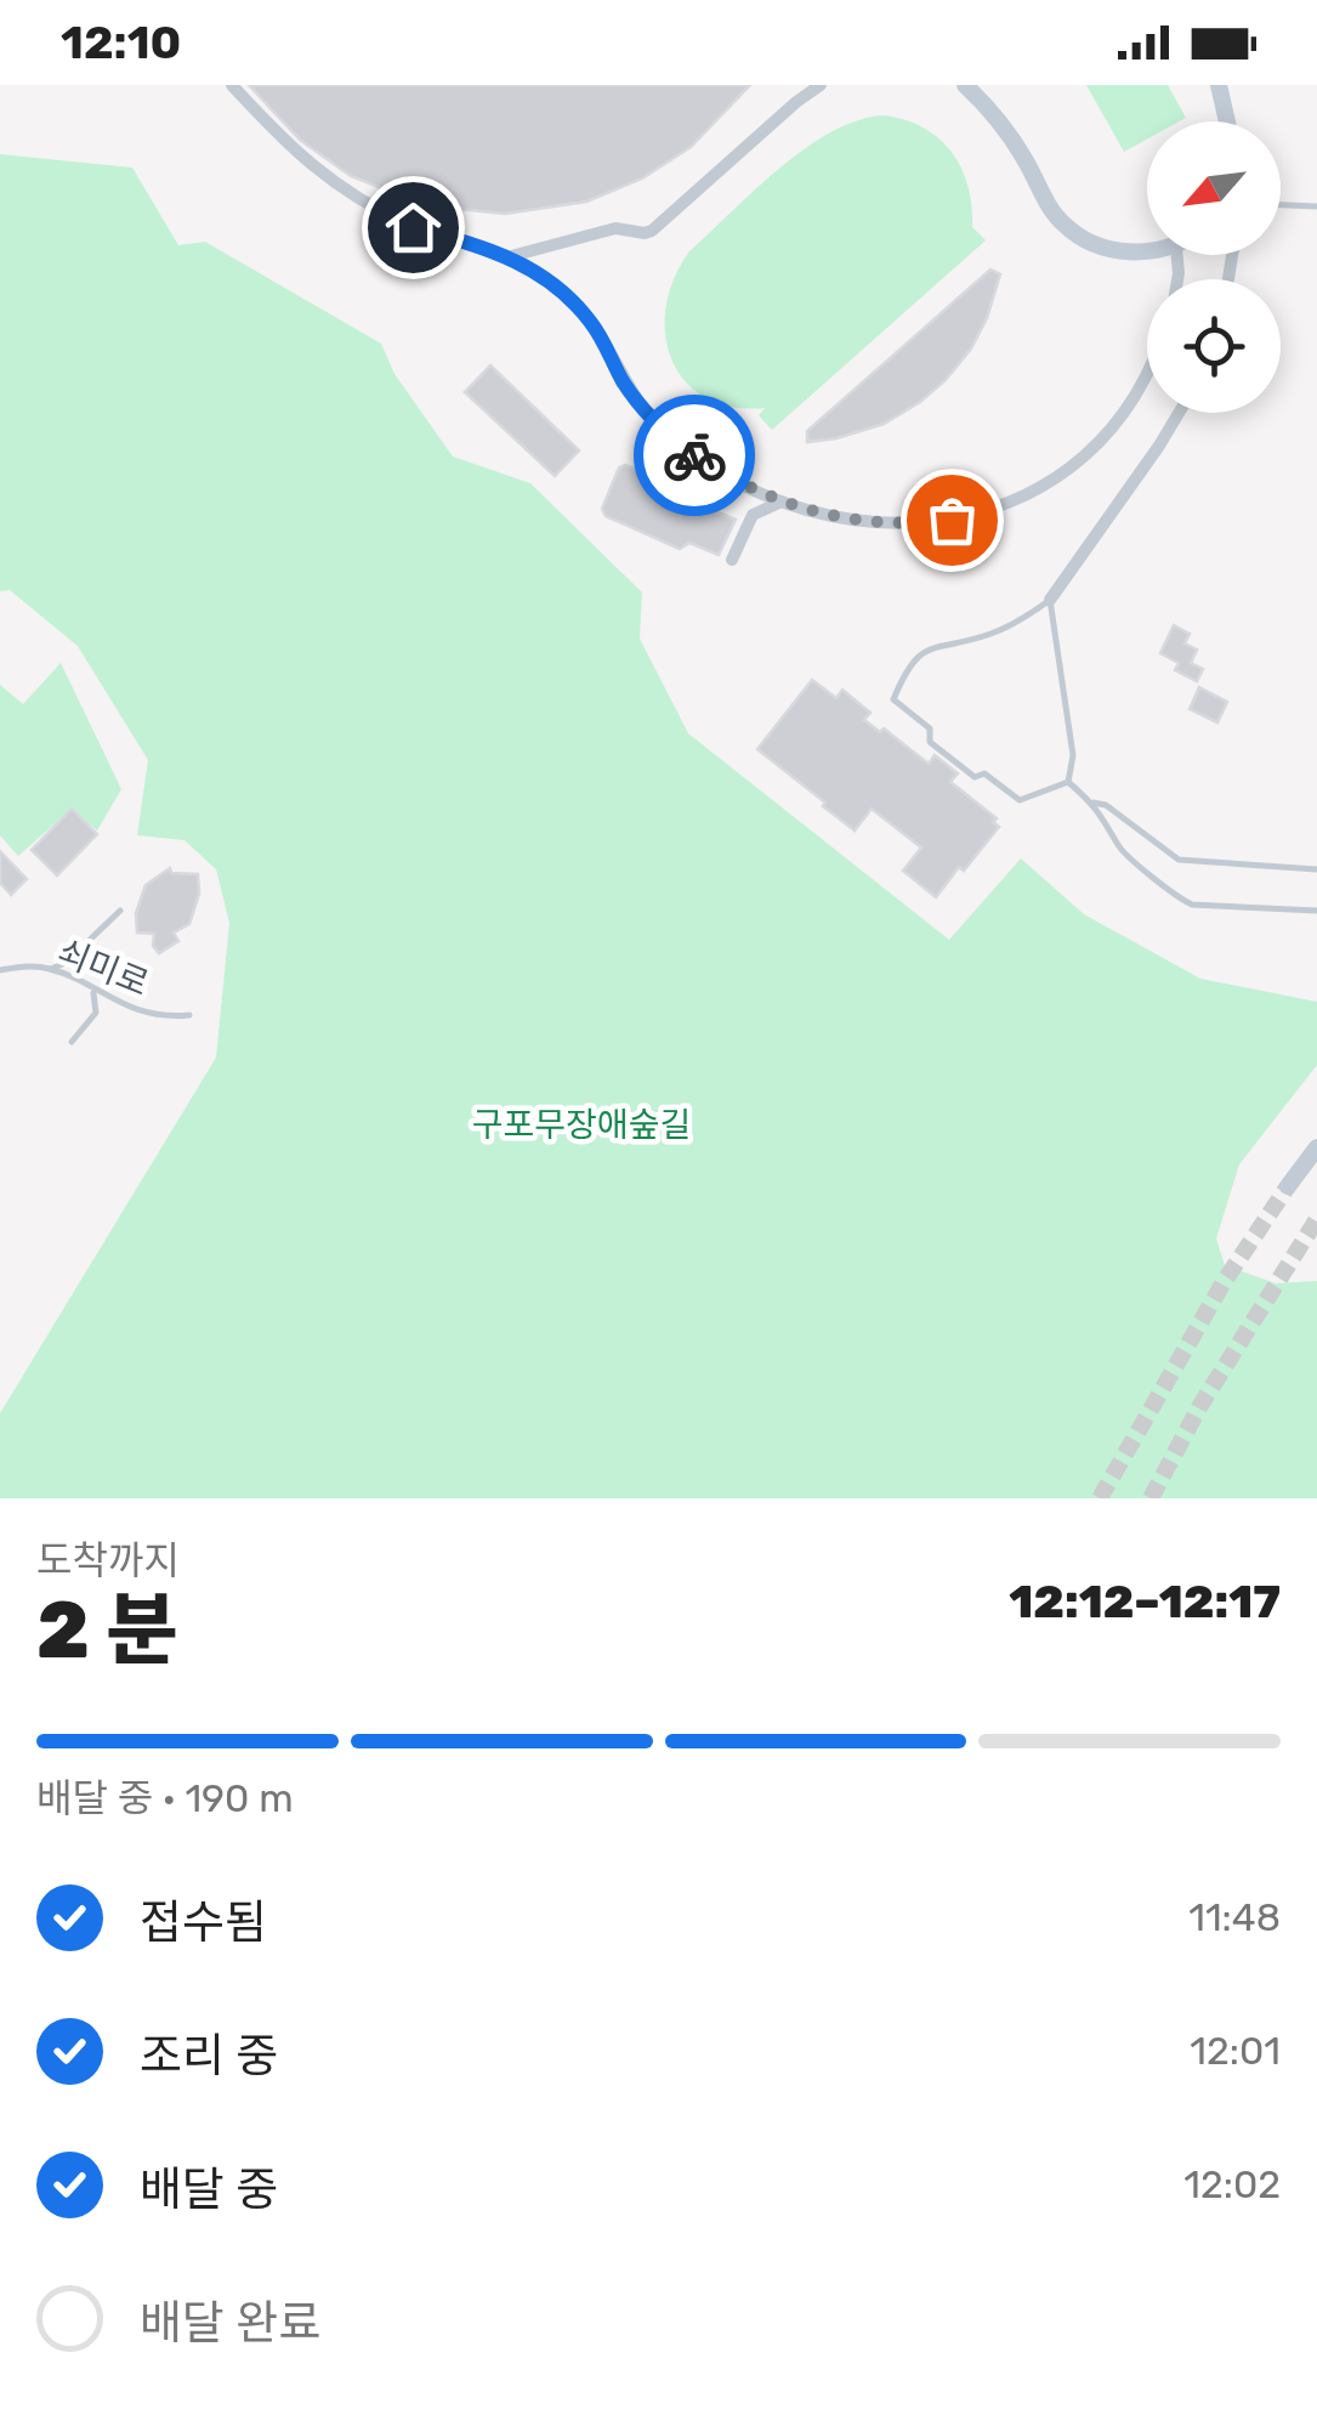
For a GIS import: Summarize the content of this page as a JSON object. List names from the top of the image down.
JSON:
{
  "streets": {
    "lane": ["쇠미로"]
  },
  "parks": ["구포무장애숲길"],
  "north": "bottom left",
  "page": {
    "status": "12:10",
    "heading": ["2 분", "도착까지", "12:12–12:17"],
    "bar": "배달 중 · 190 m",
    "list": [
      ["접수됨", "11:48"],
      ["조리 중", "12:01"],
      ["배달 중", "12:02"],
      "배달 완료"
    ]
  }
}
